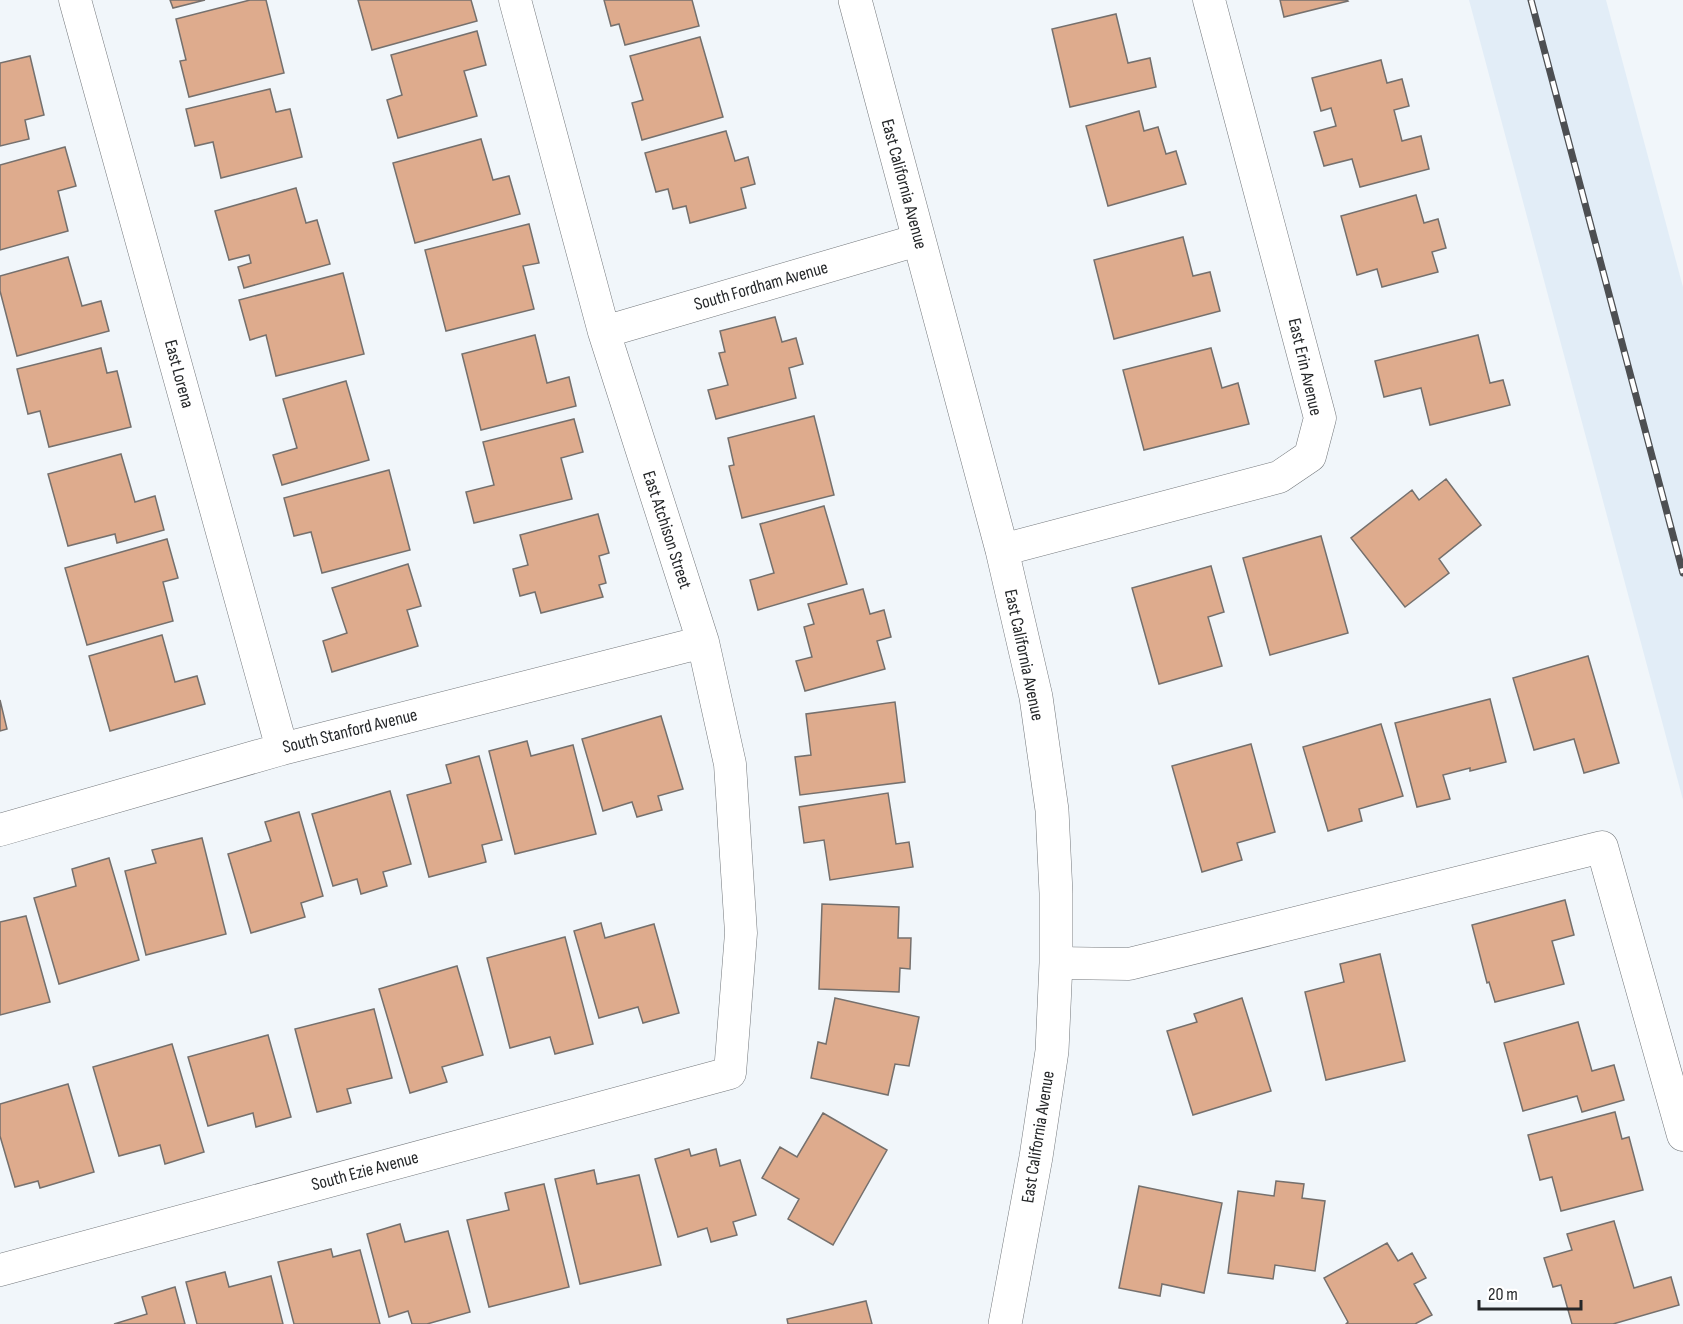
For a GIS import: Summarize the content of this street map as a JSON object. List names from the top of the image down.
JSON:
{
  "streets": {
    "street": [
      "East California Avenue",
      "South Fordham Avenue",
      "East Erin Avenue",
      "East Lorena",
      "East Atchison Street",
      "South Stanford Avenue",
      "South Ezie Avenue"
    ]
  },
  "crossings": [
    ["East California Avenue", "South Fordham Avenue"],
    ["East California Avenue", "East Erin Avenue"],
    ["South Fordham Avenue", "East Atchison Street"],
    ["East Lorena", "South Stanford Avenue"],
    ["East Atchison Street", "South Stanford Avenue"],
    ["East Atchison Street", "South Ezie Avenue"]
  ],
  "scale_bar": "20 m"
}
